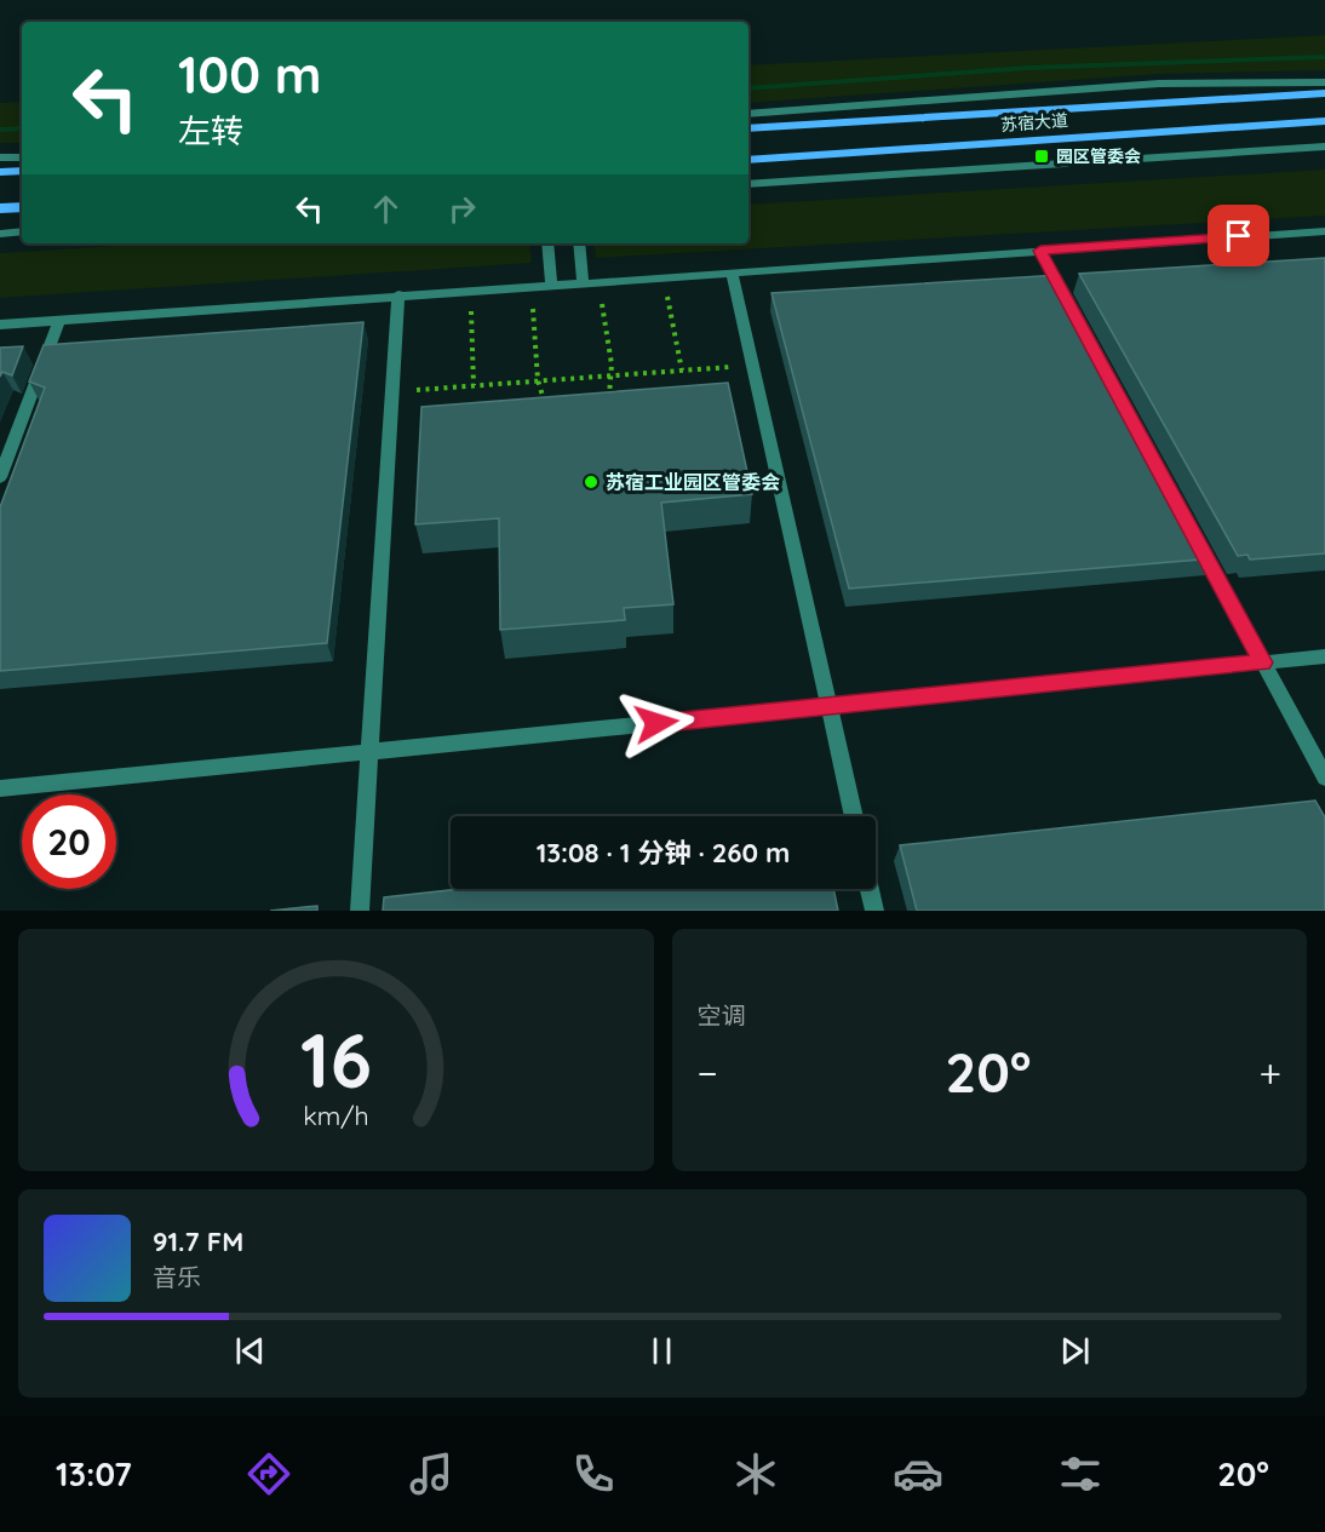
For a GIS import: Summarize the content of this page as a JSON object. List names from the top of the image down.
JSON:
{
  "streets": {
    "main road": ["苏宿大道"]
  },
  "places": {
    "transit": ["园区管委会"],
    "other": ["苏宿工业园区管委会"]
  },
  "page": {
    "turn": ["100 m", "左转"],
    "limit": "20",
    "trip": "13:08 · 1 分钟 · 260 m",
    "tile": "空调",
    "heat": ["−", "20°", "+"],
    "song": ["91.7 FM", "音乐"],
    "tabs": ["13:07", "20°"],
    "gauge": ["16", "km/h"]
  }
}
